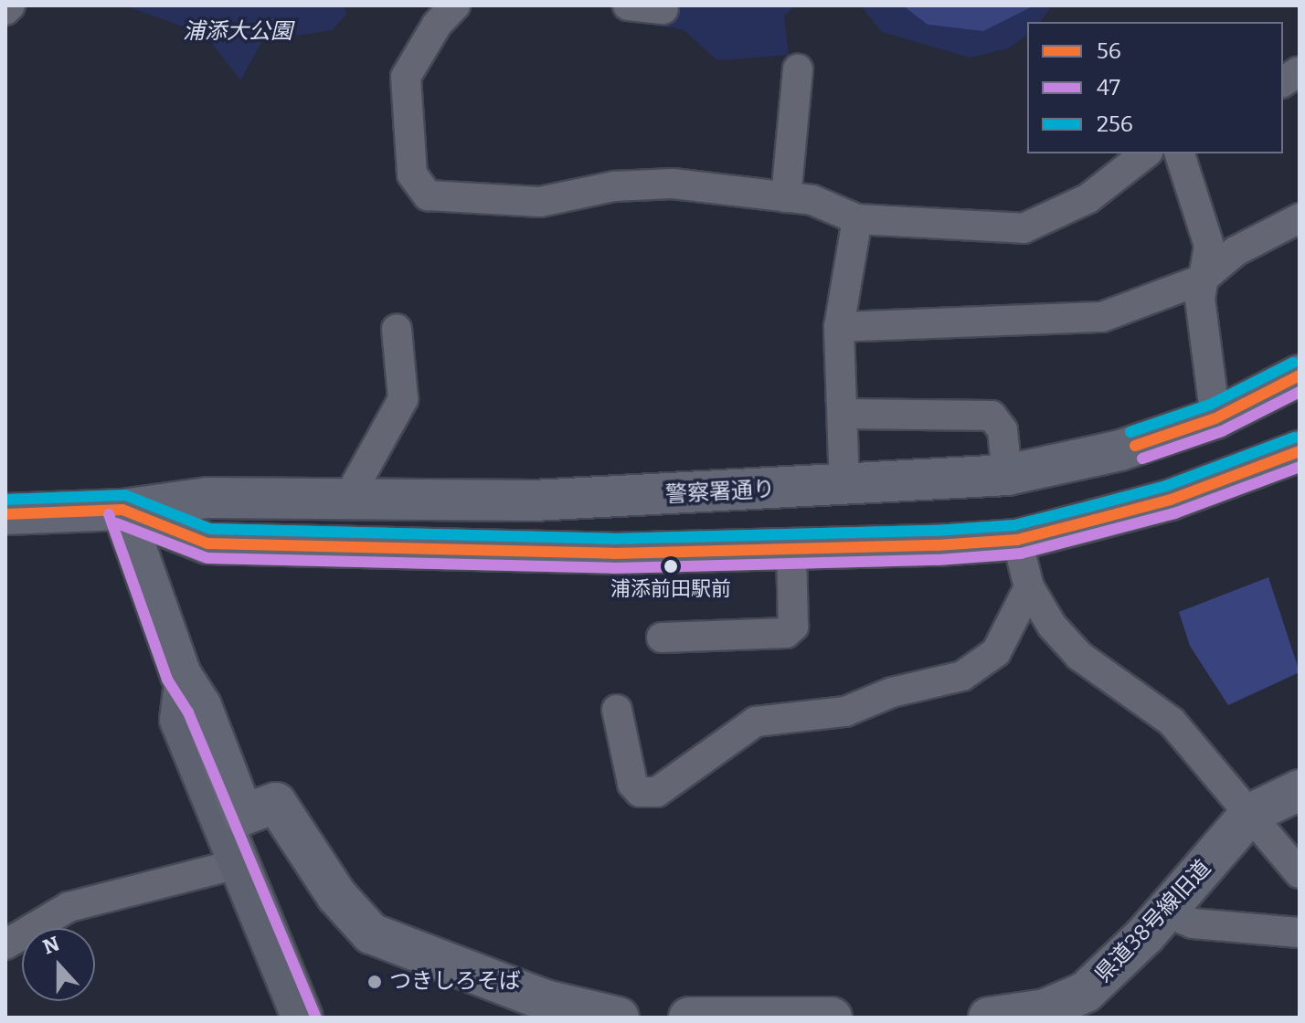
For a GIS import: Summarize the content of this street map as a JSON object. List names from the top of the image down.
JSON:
{
  "streets": {
    "main road": ["警察署通り", "県道38号線旧道"]
  },
  "parks": ["浦添大公園"],
  "places": ["浦添前田駅前", "つきしろそば"],
  "lines": ["transit line 256", "transit line 56", "transit line 47"],
  "legend": ["56", "47", "256"],
  "north": "top"
}
